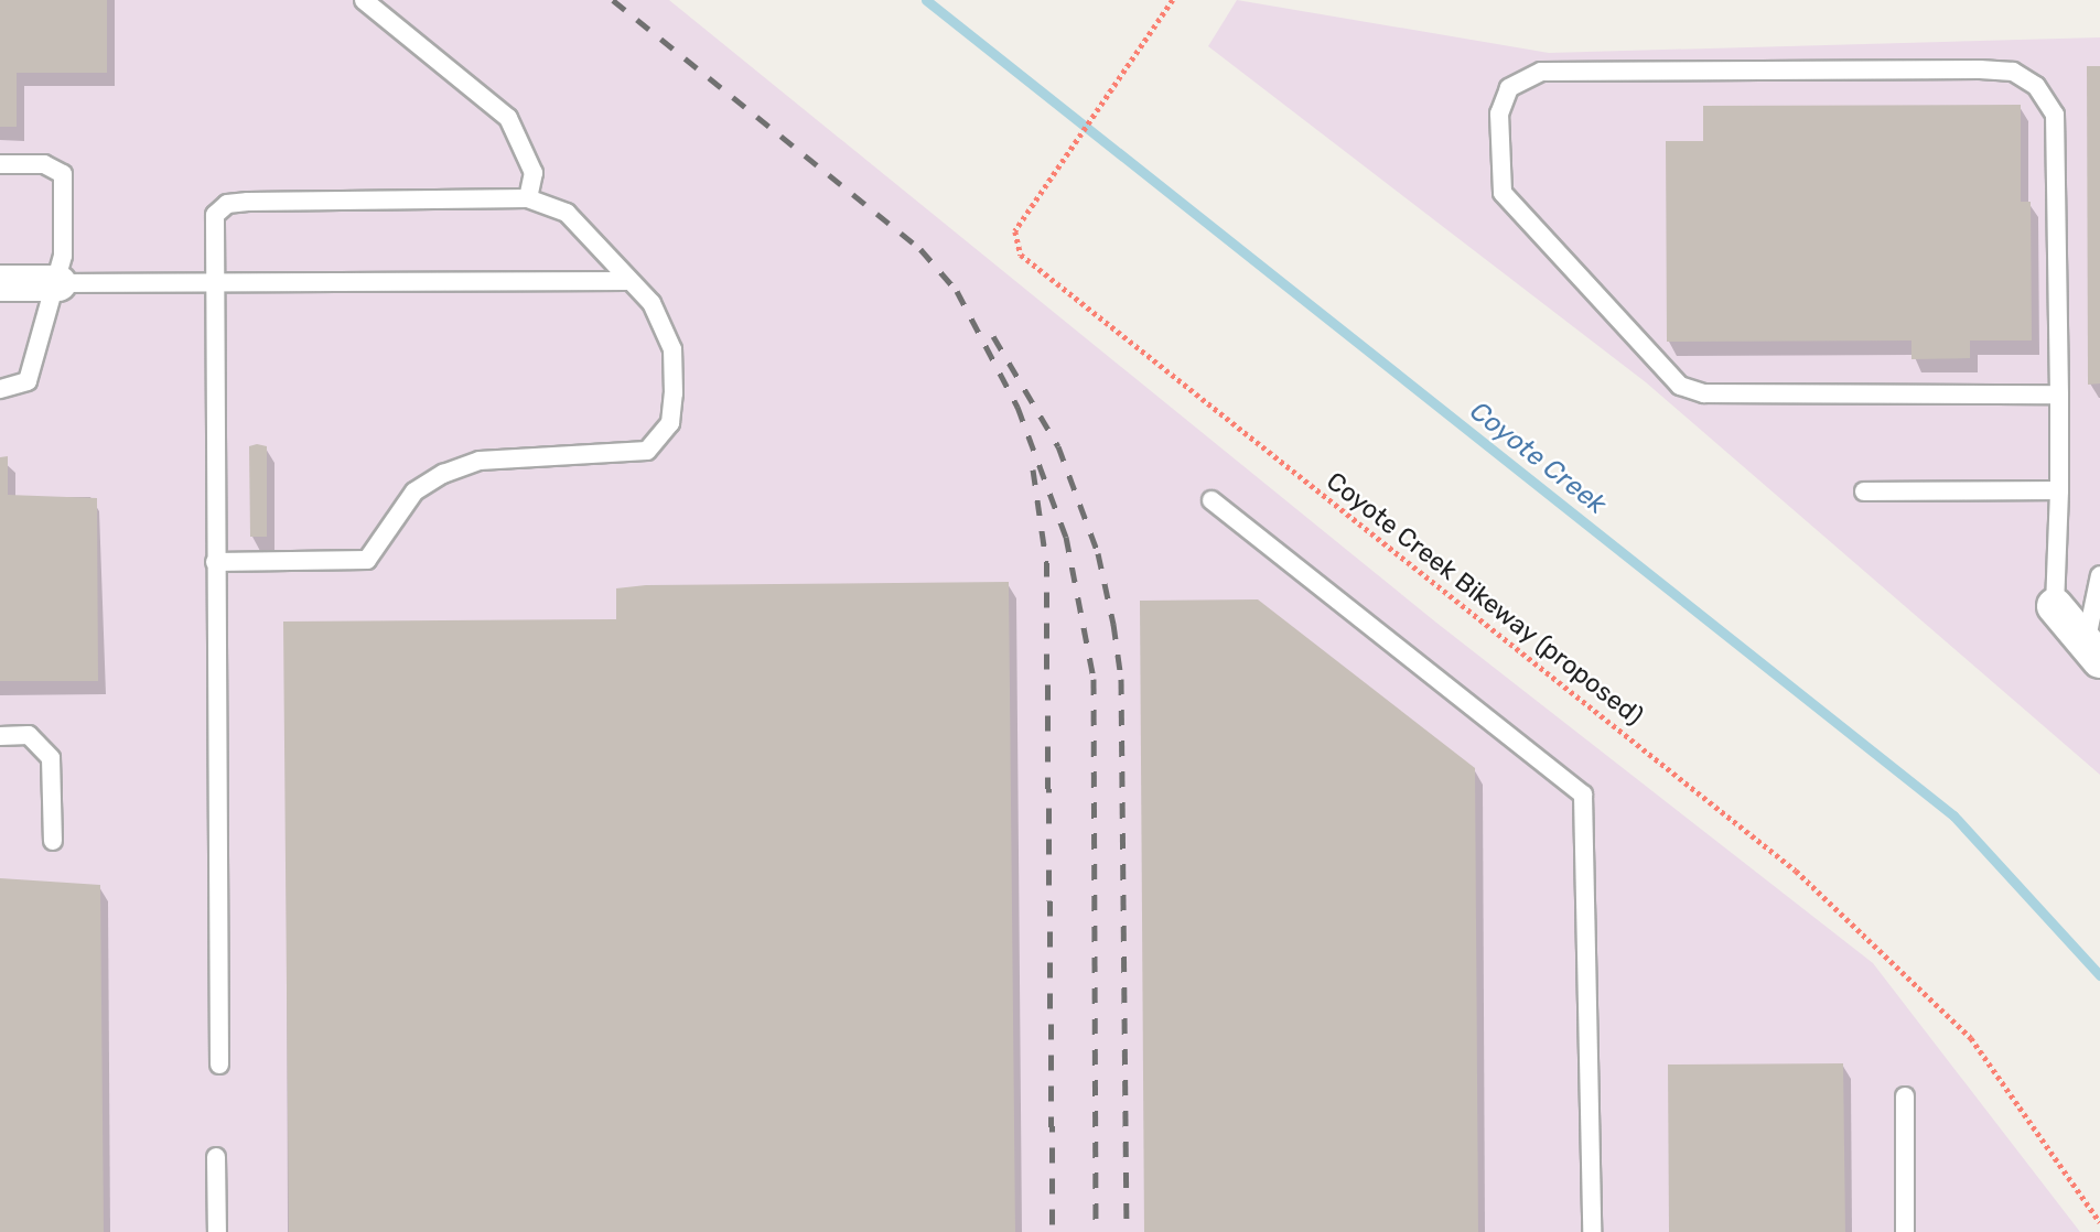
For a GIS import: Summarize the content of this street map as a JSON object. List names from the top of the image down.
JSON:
{
  "streets": {
    "path": ["Coyote Creek Bikeway (proposed)"]
  },
  "water": ["Coyote Creek"]
}
